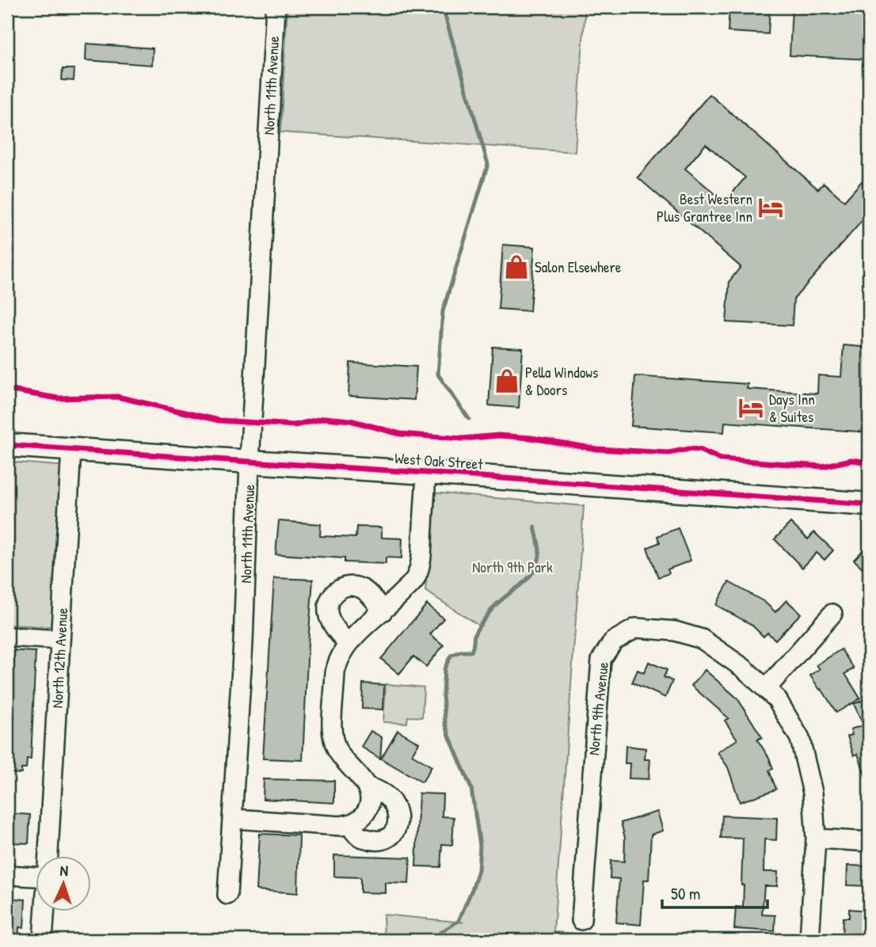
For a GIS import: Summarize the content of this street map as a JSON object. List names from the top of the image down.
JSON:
{
  "streets": {
    "main road": ["West Oak Street"],
    "street": ["North 11th Avenue", "North 12th Avenue", "North 9th Avenue"]
  },
  "crossings": [
    ["North 11th Avenue", "West Oak Street"],
    ["West Oak Street", "North 12th Avenue"]
  ],
  "parks": ["North 9th Park"],
  "places": {
    "hotel": ["Best Western Plus Grantree Inn", "Days Inn & Suites"],
    "shop": ["Salon Elsewhere", "Pella Windows & Doors"]
  },
  "scale_bar": "50 m",
  "north": "top"
}
